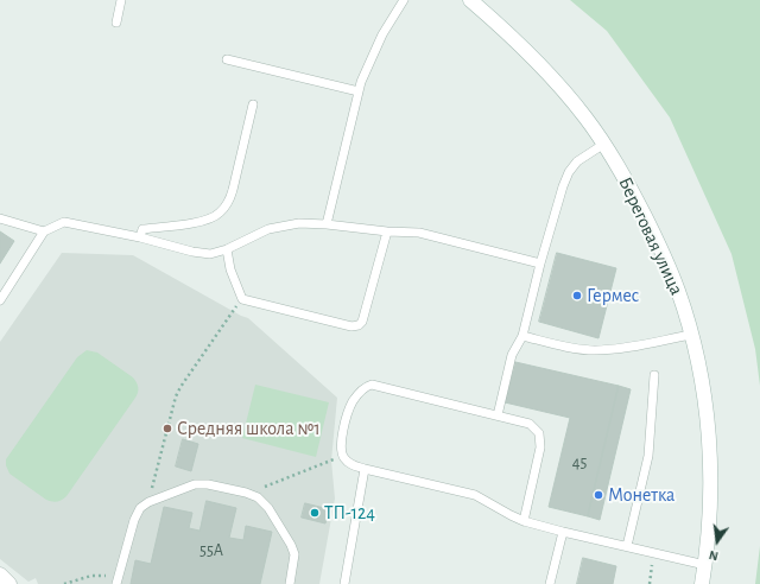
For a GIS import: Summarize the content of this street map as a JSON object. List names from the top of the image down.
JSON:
{
  "streets": {
    "main road": ["Береговая улица"]
  },
  "places": [
    "Гермес",
    "Средняя школа №1",
    "Монетка",
    "ТП-124"
  ],
  "house_numbers": ["45", "55А"],
  "north": "bottom"
}
